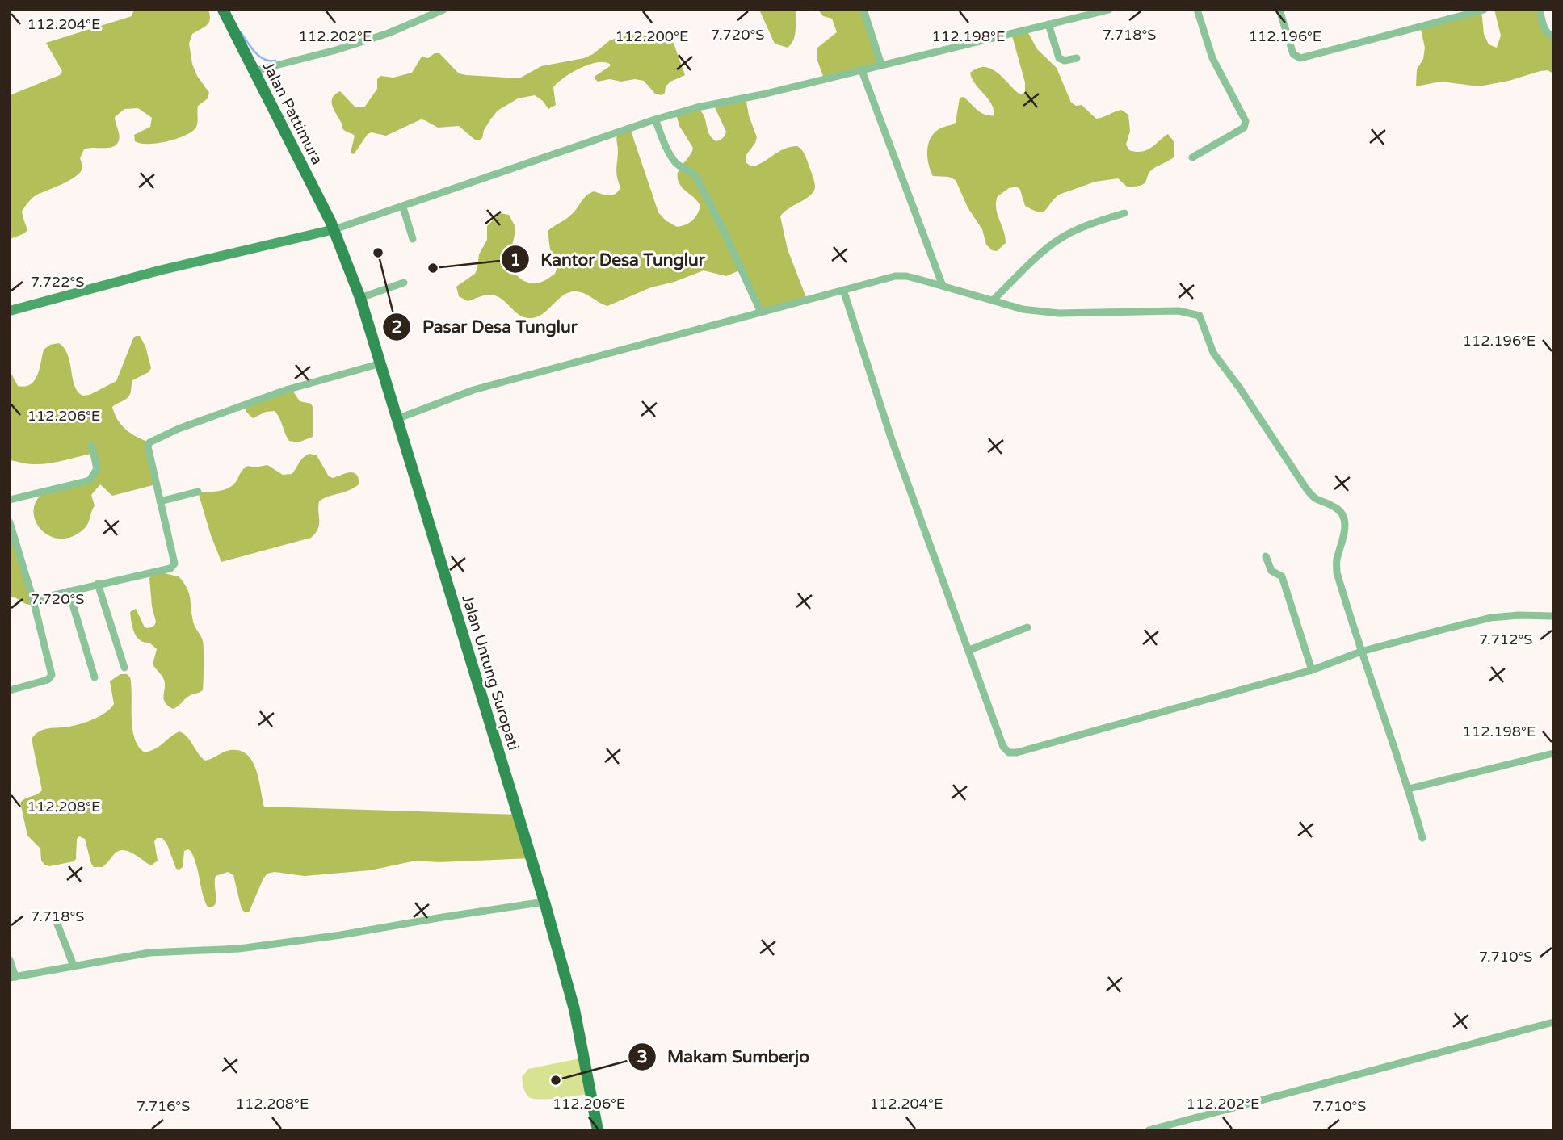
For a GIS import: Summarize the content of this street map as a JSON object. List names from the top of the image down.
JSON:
{
  "streets": {
    "main road": ["Jalan Pattimura", "Jalan Untung Suropati"]
  },
  "crossings": [
    ["Jalan Pattimura", "Jalan Untung Suropati"]
  ],
  "places": ["Pasar Desa Tunglur", "Kantor Desa Tunglur", "Makam Sumberjo"],
  "coordinates": [
    "112.204°E",
    "7.720°S",
    "7.718°S",
    "112.202°E",
    "112.198°E",
    "112.196°E",
    "112.200°E",
    "7.722°S",
    "112.206°E",
    "7.712°S",
    "112.208°E",
    "7.710°S",
    "7.716°S"
  ]
}
